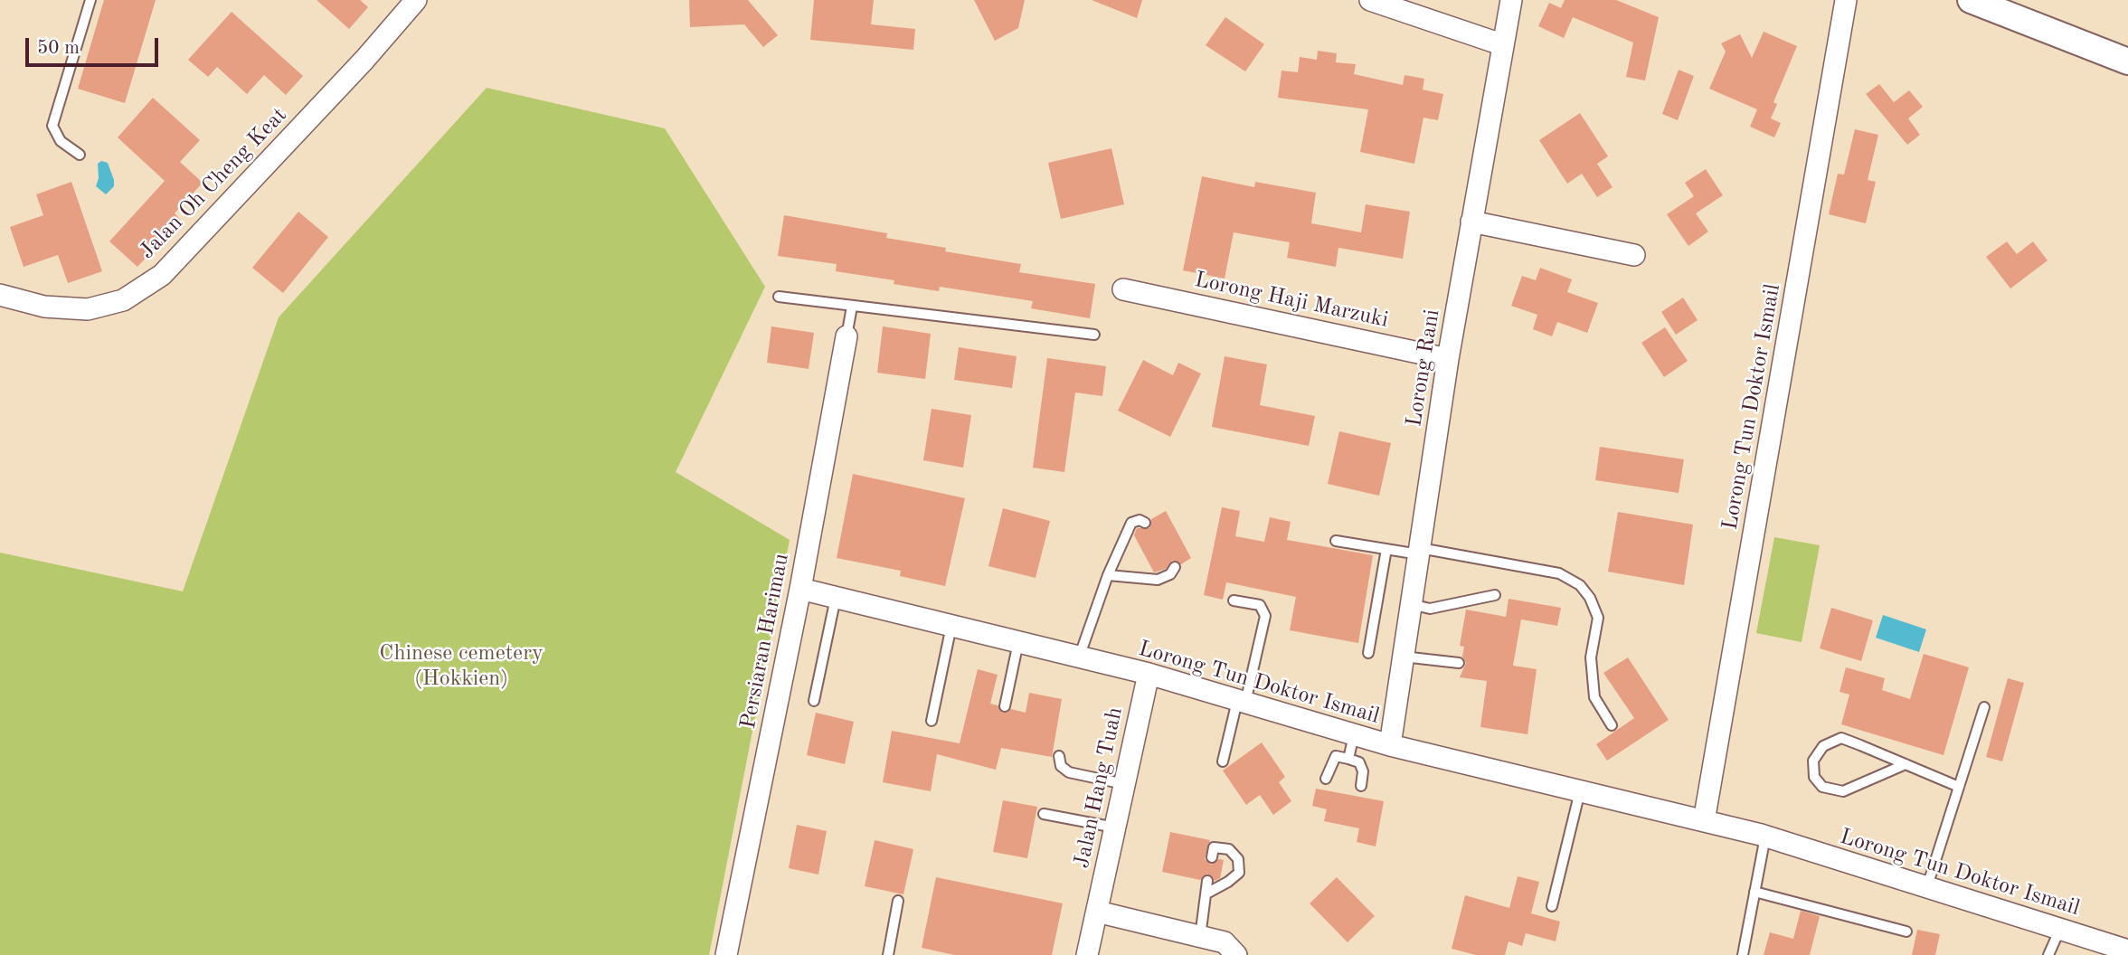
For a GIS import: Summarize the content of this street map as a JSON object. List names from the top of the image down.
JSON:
{
  "streets": {
    "street": [
      "Jalan Oh Cheng Keat",
      "Lorong Haji Marzuki",
      "Lorong Rani",
      "Lorong Tun Doktor Ismail",
      "Persiaran Harimau",
      "Jalan Hang Tuah"
    ]
  },
  "crossings": [
    ["Lorong Haji Marzuki", "Lorong Rani"],
    ["Lorong Rani", "Lorong Tun Doktor Ismail"],
    ["Lorong Tun Doktor Ismail", "Persiaran Harimau"],
    ["Lorong Tun Doktor Ismail", "Jalan Hang Tuah"]
  ],
  "parks": ["Chinese cemetery (Hokkien)"],
  "scale_bar": "50 m"
}
